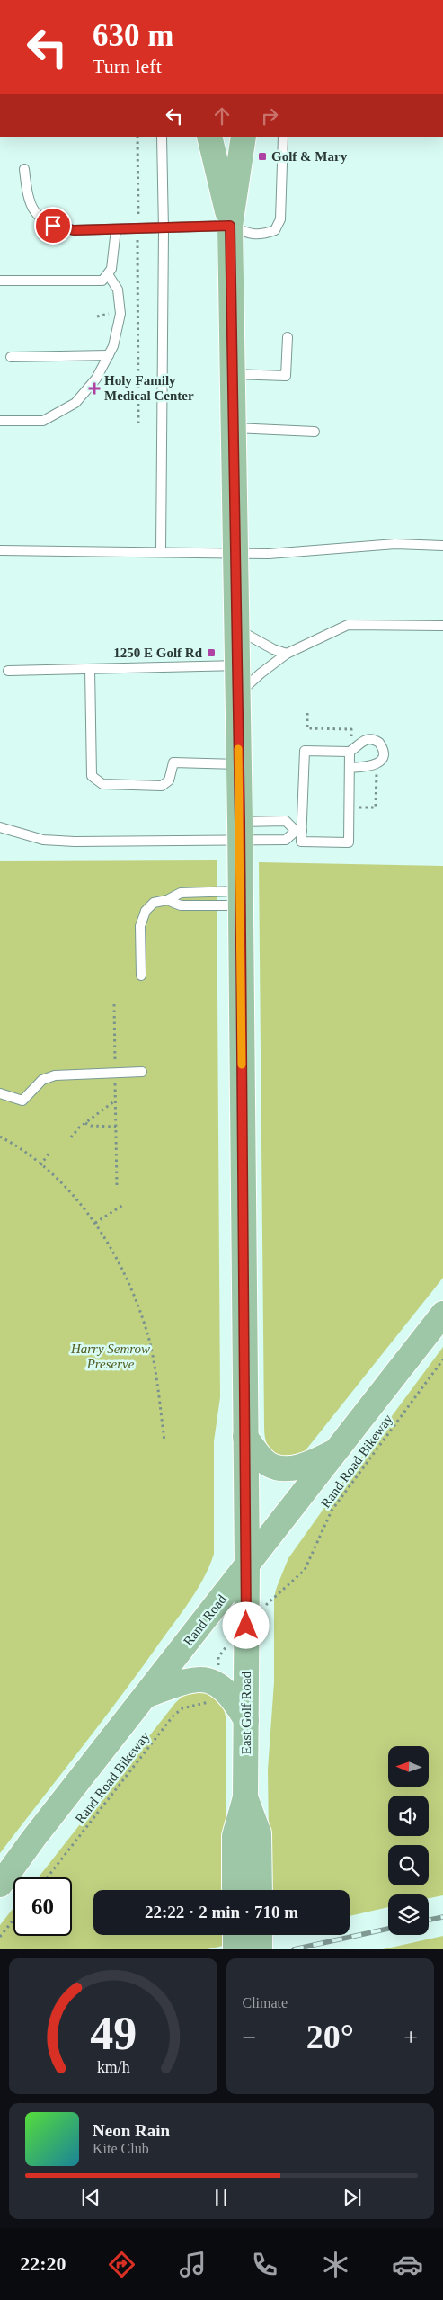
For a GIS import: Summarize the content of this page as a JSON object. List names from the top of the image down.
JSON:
{
  "streets": {
    "main road": ["Rand Road", "East Golf Road"],
    "path": ["Rand Road Bikeway"]
  },
  "crossings": [
    ["Rand Road", "East Golf Road"]
  ],
  "parks": ["Harry Semrow Preserve"],
  "places": {
    "transit": ["Golf & Mary", "1250 E Golf Rd"],
    "health": ["Holy Family Medical Center"]
  },
  "north": "left",
  "page": {
    "turn": ["630 m", "Turn left"],
    "limit": "60",
    "trip": "22:22 · 2 min · 710 m",
    "tile": "Climate",
    "heat": ["−", "20°", "+"],
    "song": ["Neon Rain", "Kite Club"],
    "tabs": "22:20",
    "gauge": ["49", "km/h"]
  }
}
